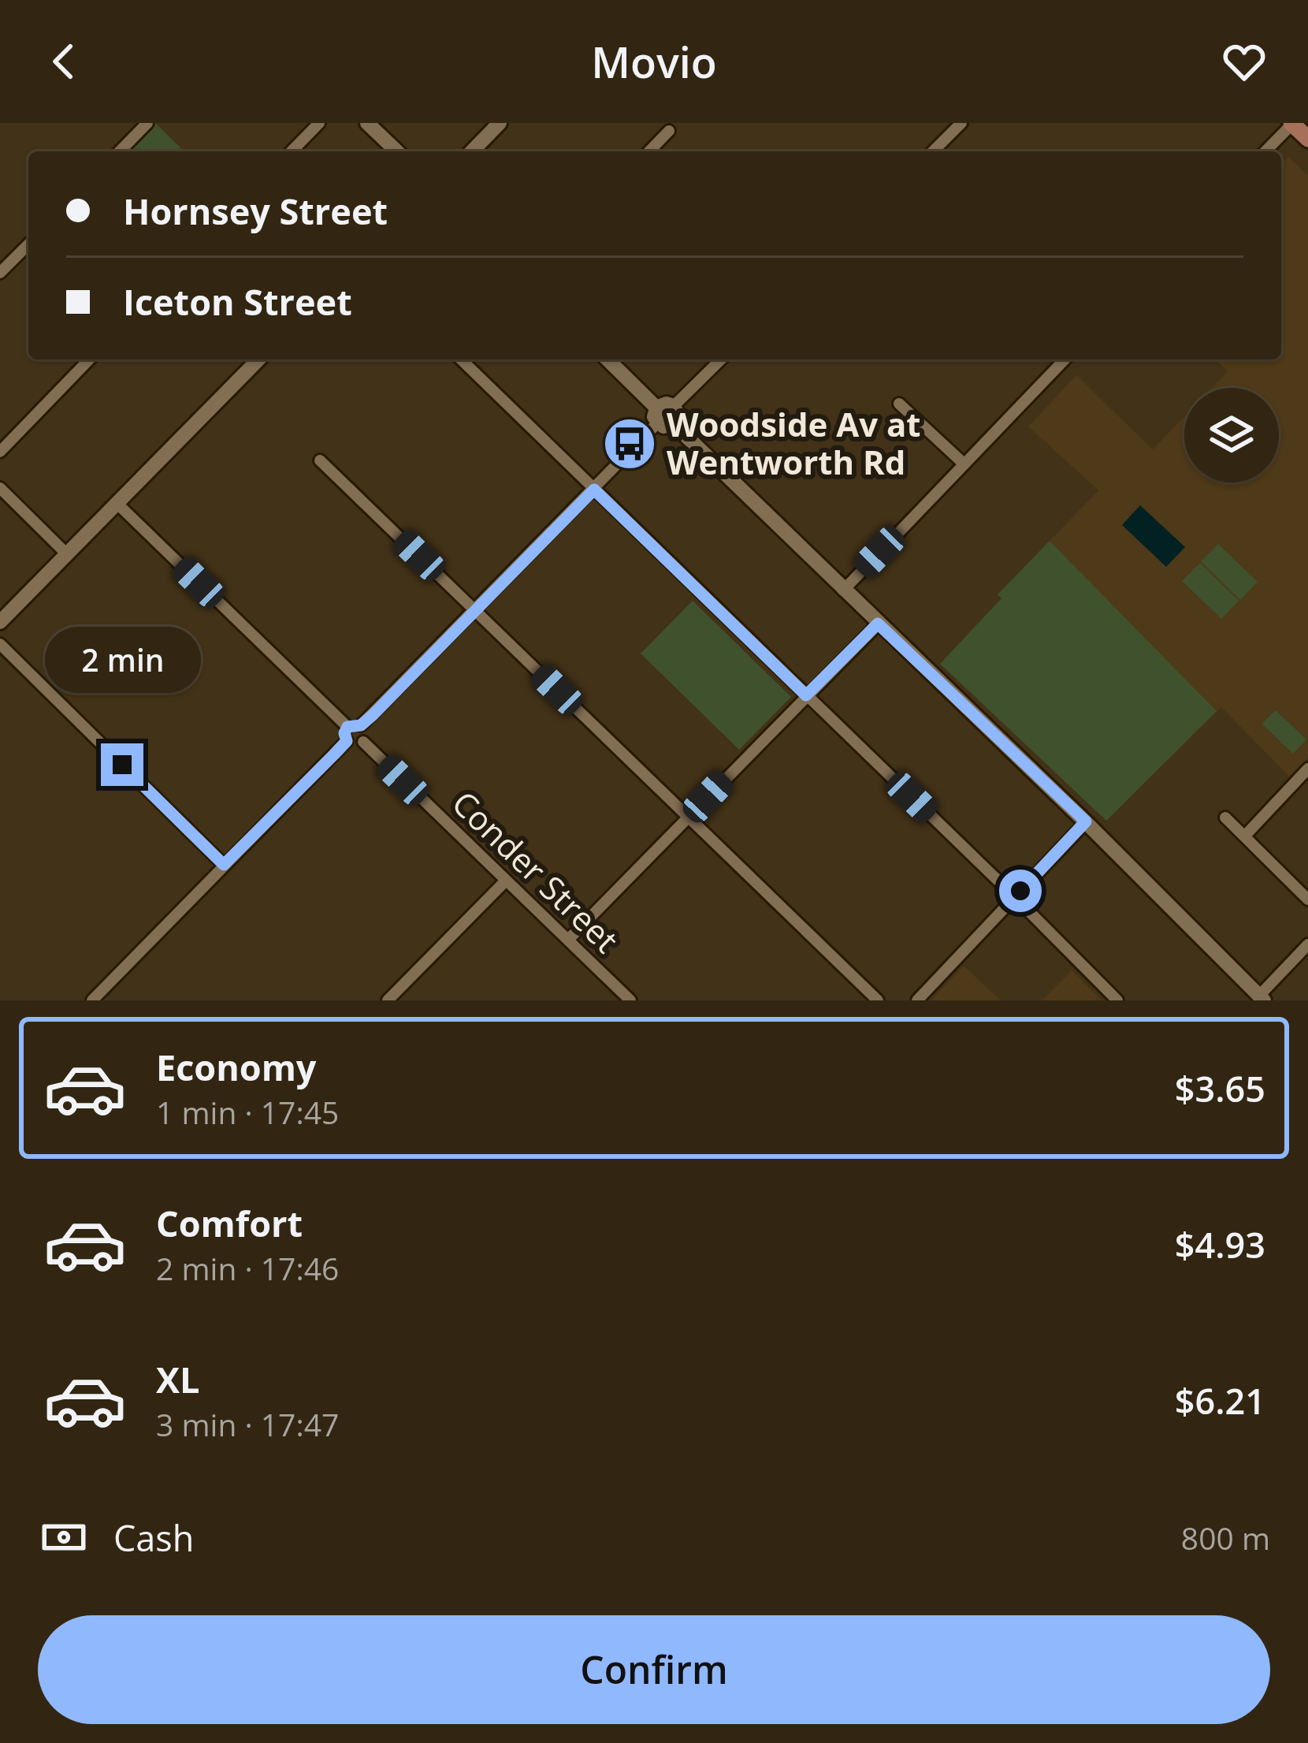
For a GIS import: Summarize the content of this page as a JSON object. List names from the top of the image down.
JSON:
{
  "streets": {
    "street": ["Conder Street"]
  },
  "places": {
    "bus stop": ["Woodside Av at Wentworth Rd"]
  },
  "page": {
    "header": "Movio",
    "banner": ["Hornsey Street", "Iceton Street"],
    "bubble": "2 min",
    "list": [
      {
        "name": "Economy",
        "note": "1 min · 17:45",
        "value": "$3.65"
      },
      {
        "name": "Comfort",
        "note": "2 min · 17:46",
        "value": "$4.93"
      },
      {
        "name": "XL",
        "note": "3 min · 17:47",
        "value": "$6.21"
      }
    ],
    "pay": ["Cash", "800 m"],
    "buttons": "Confirm"
  }
}
